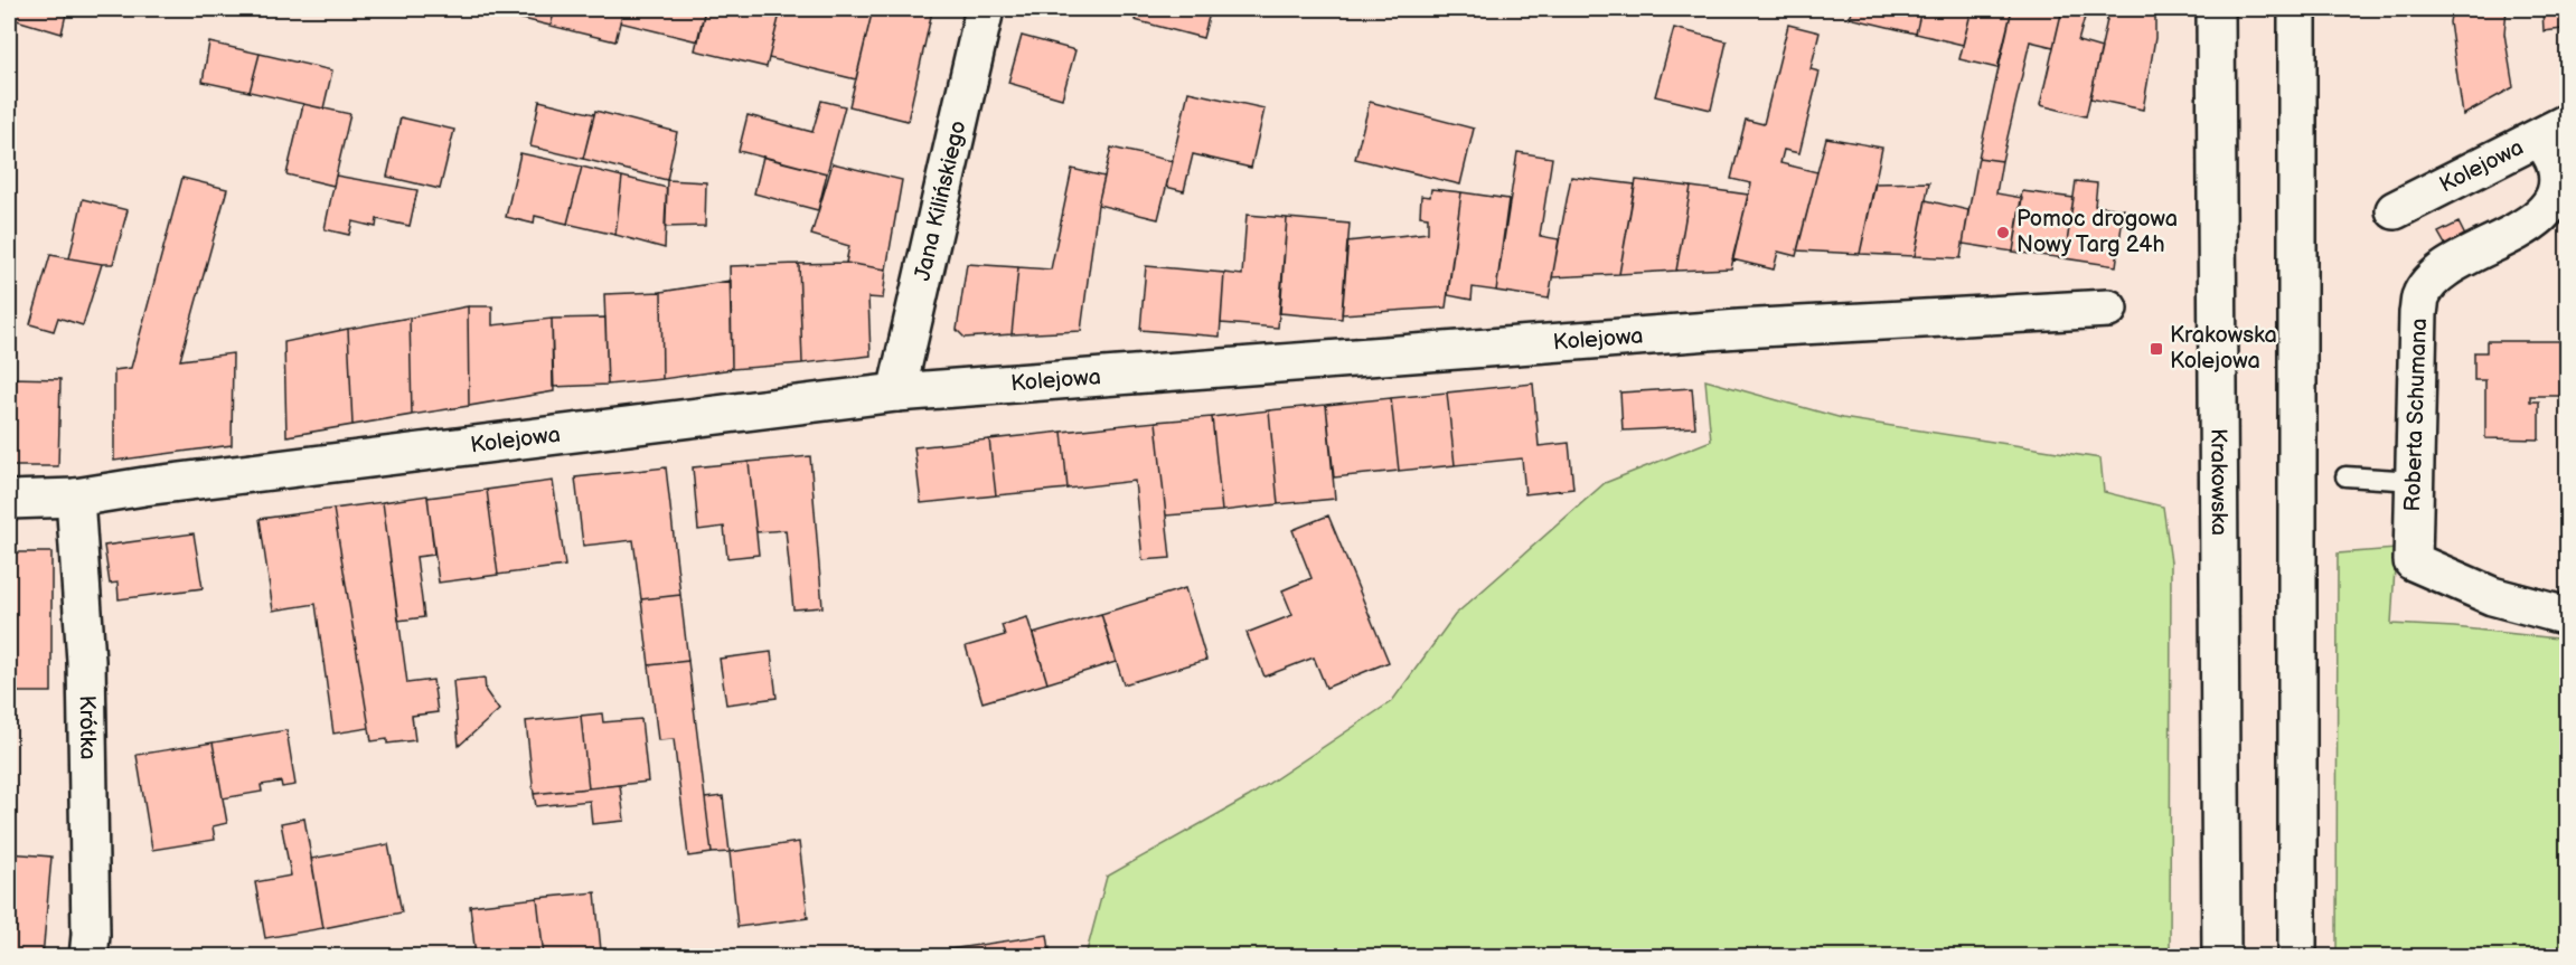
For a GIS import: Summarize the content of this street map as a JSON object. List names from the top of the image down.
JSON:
{
  "streets": {
    "street": [
      "Kolejowa",
      "Jana Kilińskiego",
      "Roberta Schumana",
      "Krakowska",
      "Krótka"
    ]
  },
  "crossings": [
    ["Kolejowa", "Jana Kilińskiego"],
    ["Kolejowa", "Roberta Schumana"],
    ["Kolejowa", "Krótka"]
  ],
  "places": {
    "other": ["Pomoc drogowa Nowy Targ 24h"],
    "transit": ["Krakowska Kolejowa"]
  }
}
